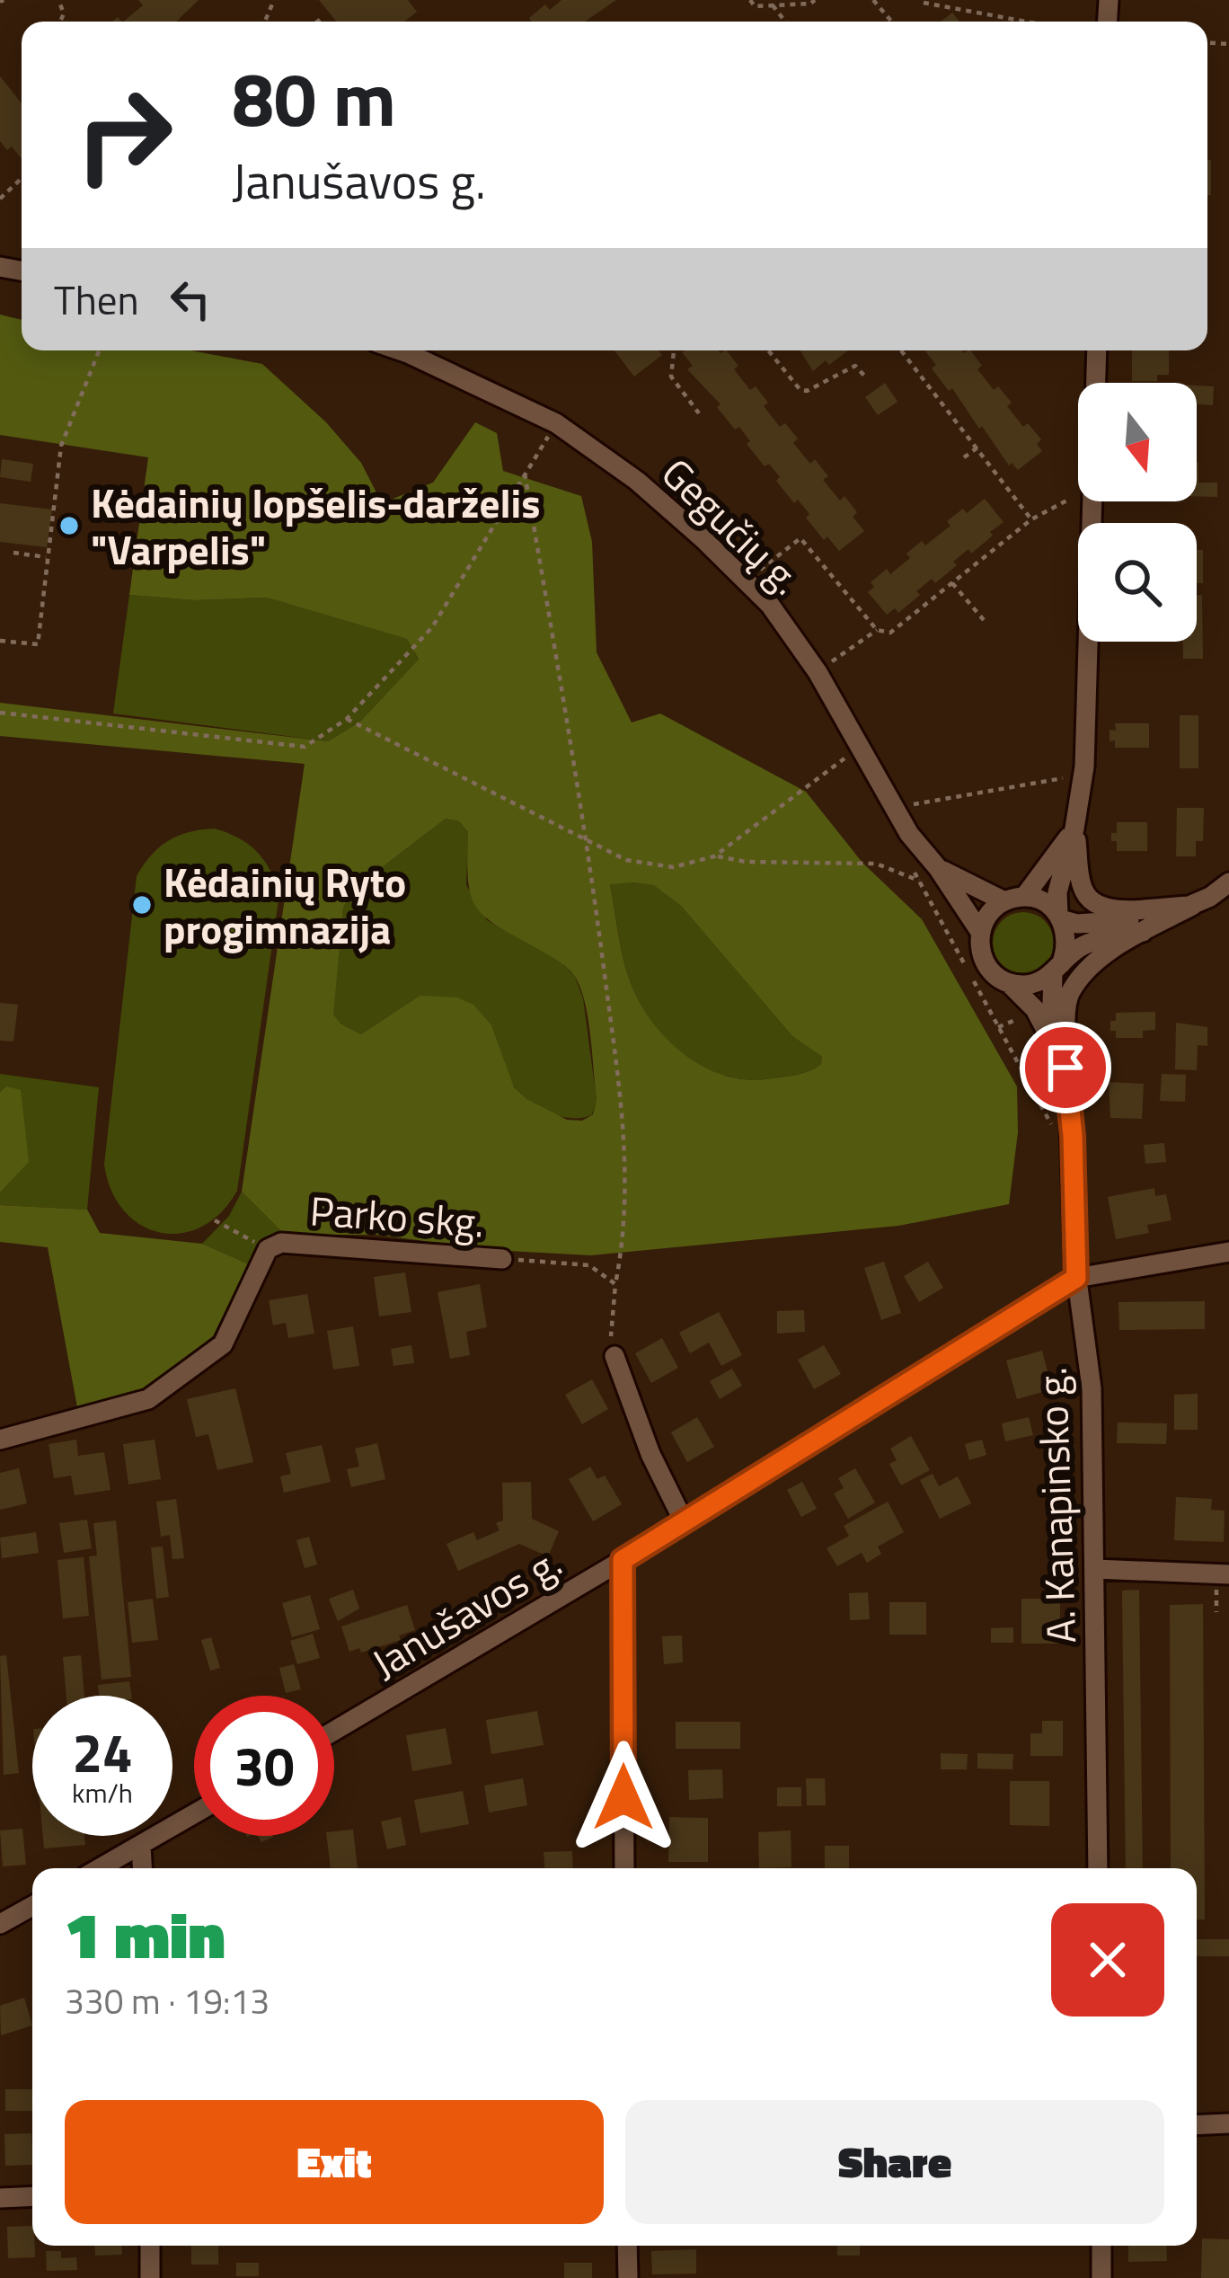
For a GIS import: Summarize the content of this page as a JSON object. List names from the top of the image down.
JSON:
{
  "streets": {
    "street": [
      "Gegučių g.",
      "Parko skg.",
      "A. Kanapinsko g.",
      "Janušavos g."
    ]
  },
  "crossings": [
    ["A. Kanapinsko g.", "Janušavos g."]
  ],
  "places": ["Kėdainių lopšelis-darželis \"Varpelis\"", "Kėdainių Ryto progimnazija"],
  "north": "bottom",
  "page": {
    "turn": ["80 m", "Janušavos g."],
    "then": "Then",
    "speed": "24 km/h",
    "limit": "30",
    "heading": ["1 min", "330 m · 19:13"],
    "buttons": ["Exit", "Share"]
  }
}
